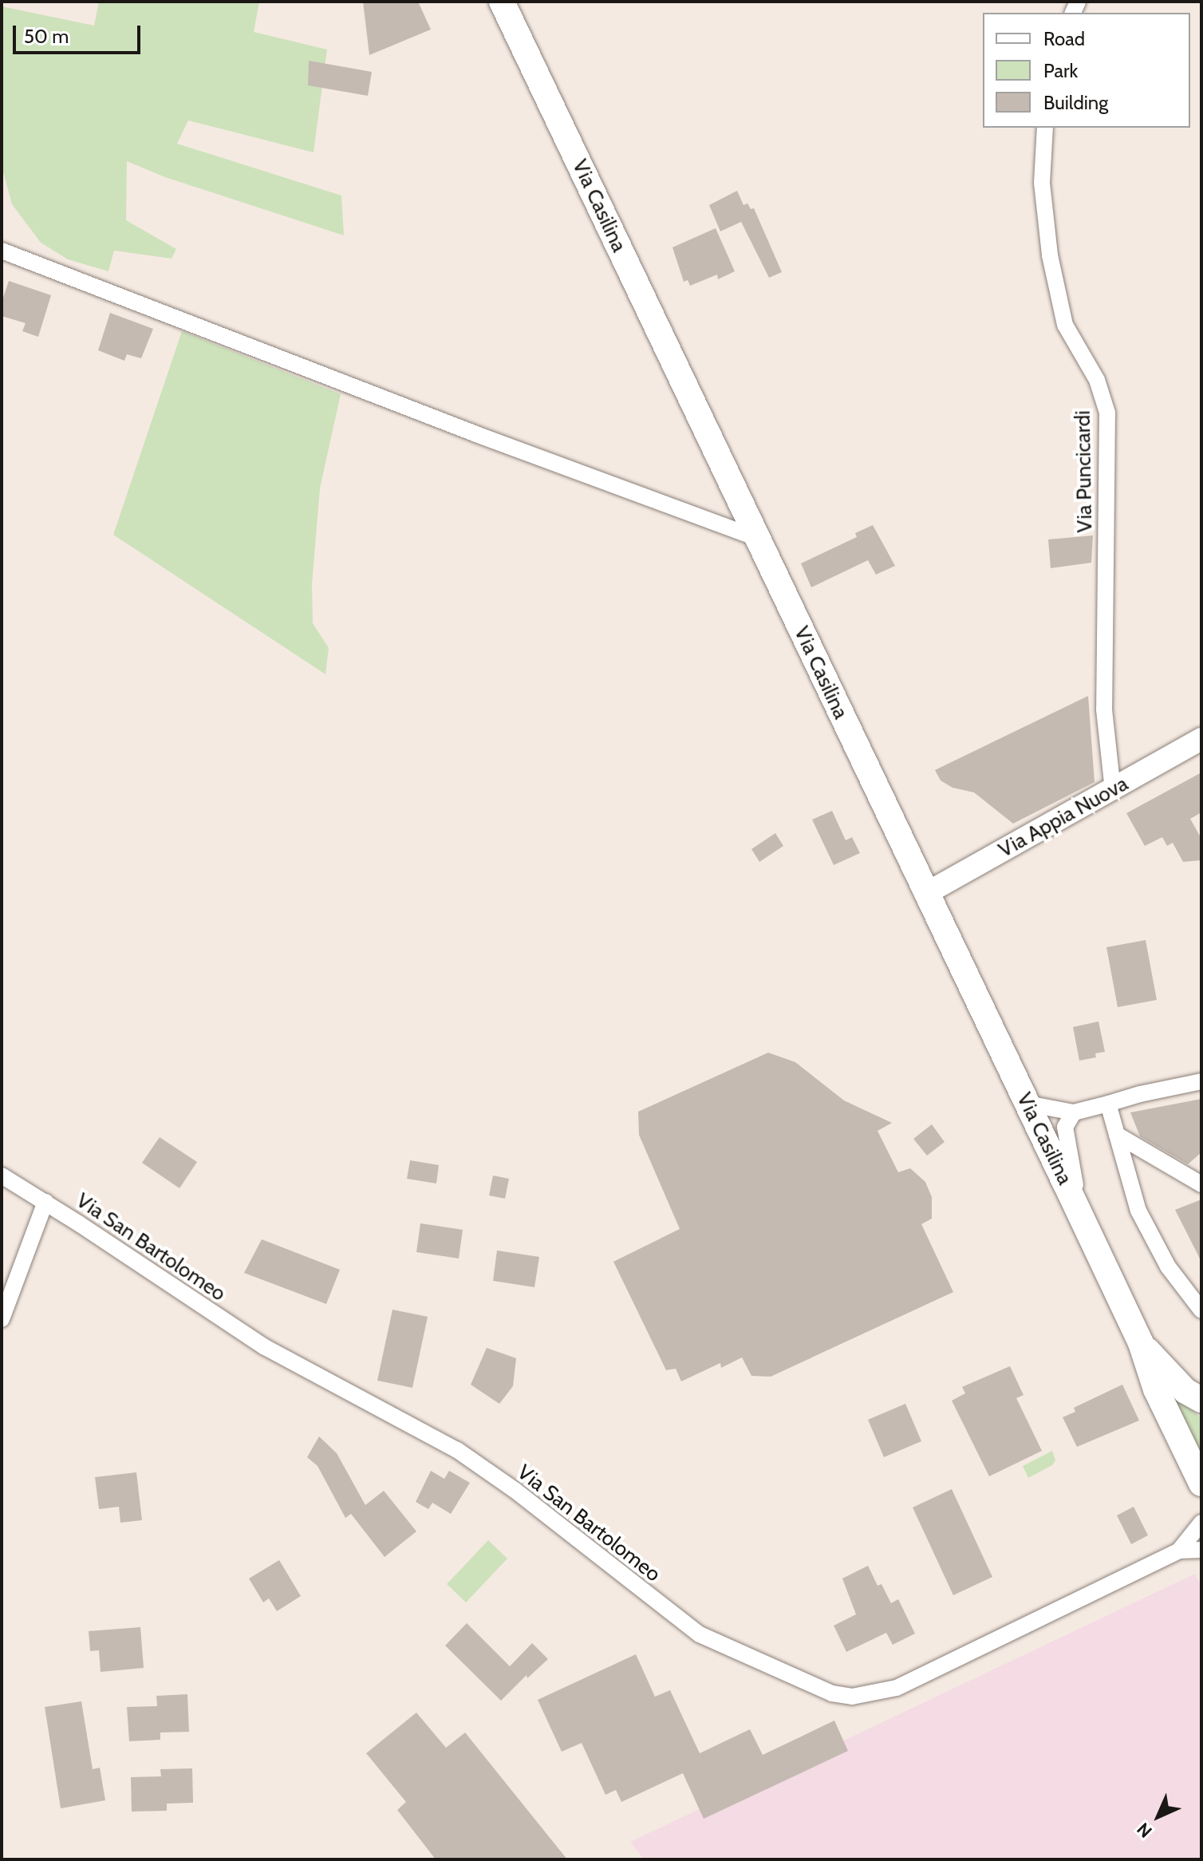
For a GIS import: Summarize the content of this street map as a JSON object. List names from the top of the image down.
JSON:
{
  "streets": {
    "main road": ["Via Casilina"],
    "street": ["Via Puncicardi", "Via Appia Nuova", "Via San Bartolomeo"]
  },
  "crossings": [
    ["Via Casilina", "Via Appia Nuova"],
    ["Via Puncicardi", "Via Appia Nuova"]
  ],
  "legend": ["Road", "Park", "Building"],
  "scale_bar": "50 m",
  "north": "bottom left"
}
